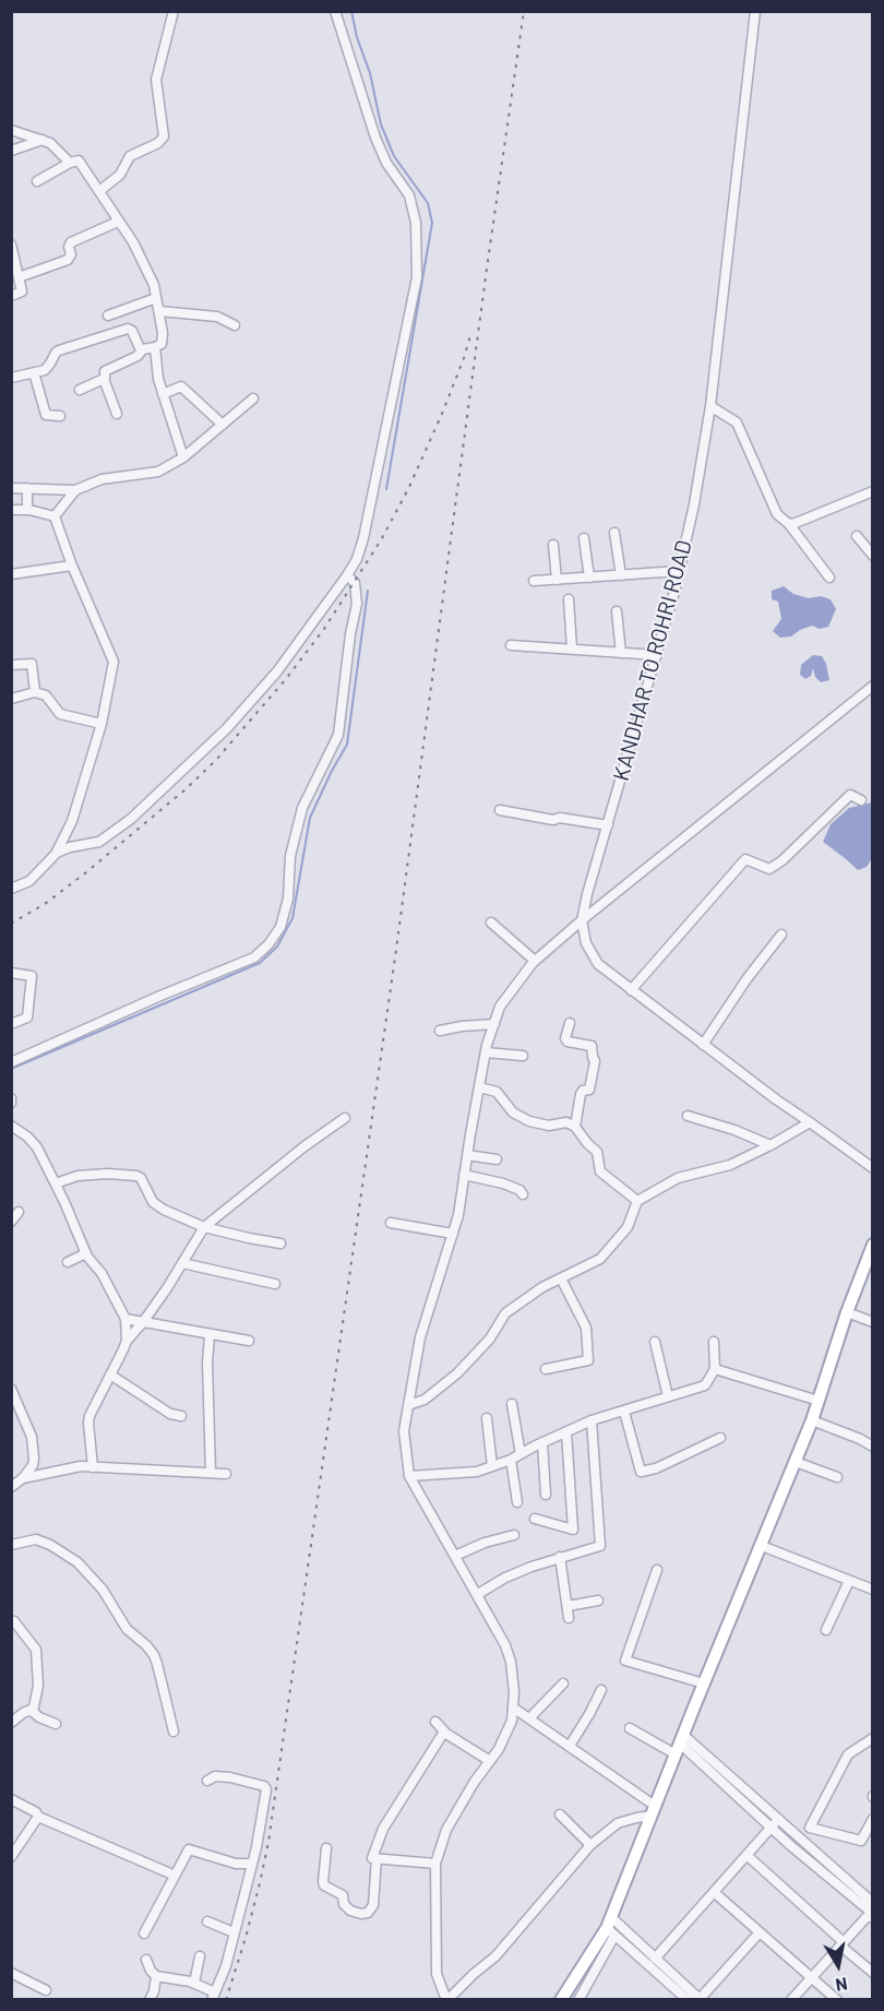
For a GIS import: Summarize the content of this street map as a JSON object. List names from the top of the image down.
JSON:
{
  "streets": {
    "street": ["KANDHAR TO ROHRI ROAD"]
  },
  "north": "bottom"
}
